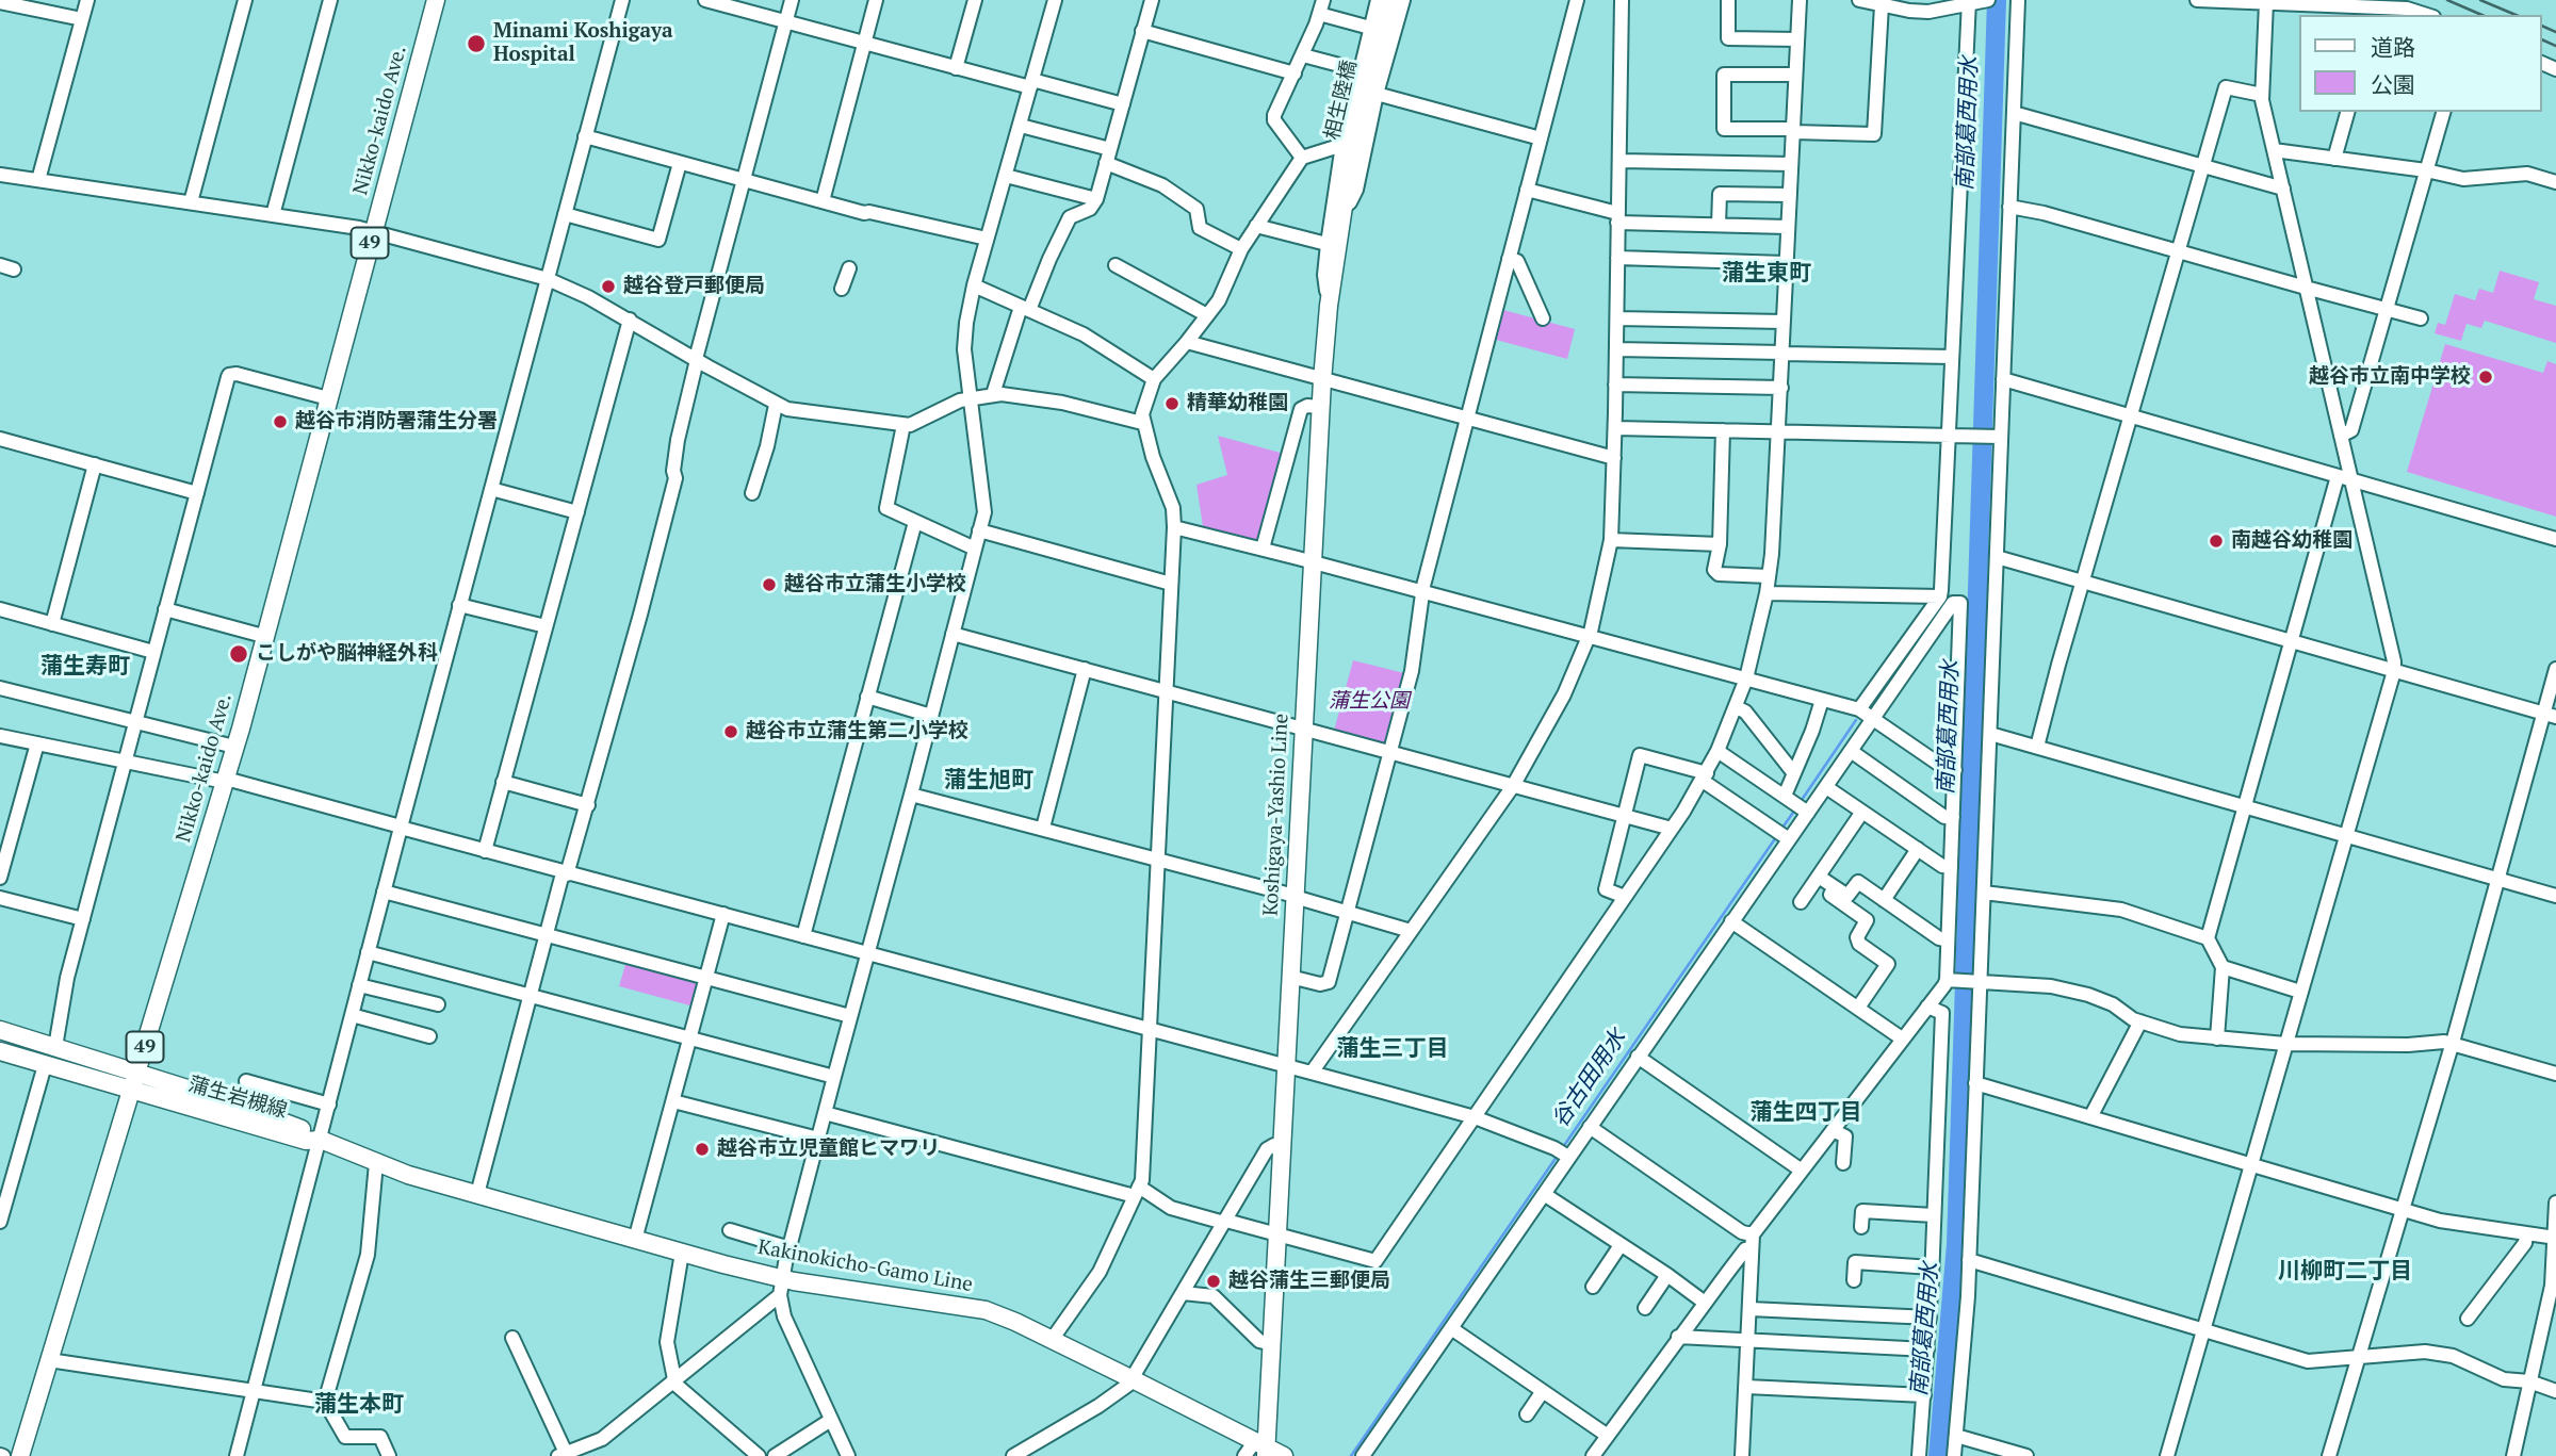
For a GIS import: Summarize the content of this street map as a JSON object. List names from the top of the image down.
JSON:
{
  "streets": {
    "main road": [
      "相生陸橋",
      "Nikko-kaido Ave.",
      "49",
      "Koshigaya-Yashio Line",
      "蒲生岩槻線",
      "Kakinokicho-Gamo Line"
    ]
  },
  "crossings": [
    ["相生陸橋", "Koshigaya-Yashio Line"],
    ["Nikko-kaido Ave.", "蒲生岩槻線"],
    ["Nikko-kaido Ave.", "Kakinokicho-Gamo Line"],
    ["Koshigaya-Yashio Line", "Kakinokicho-Gamo Line"],
    ["蒲生岩槻線", "Kakinokicho-Gamo Line"]
  ],
  "districts": [
    "蒲生東町",
    "蒲生寿町",
    "蒲生旭町",
    "蒲生三丁目",
    "蒲生四丁目",
    "川柳町二丁目",
    "蒲生本町"
  ],
  "water": ["南部葛西用水", "谷古田用水"],
  "parks": ["蒲生公園"],
  "places": [
    "Minami Koshigaya Hospital",
    "越谷登戸郵便局",
    "越谷市立南中学校",
    "精華幼稚園",
    "越谷市消防署蒲生分署",
    "南越谷幼稚園",
    "越谷市立蒲生小学校",
    "こしがや脳神経外科",
    "越谷市立蒲生第二小学校",
    "越谷市立児童館ヒマワリ",
    "越谷蒲生三郵便局"
  ],
  "legend": ["道路", "公園"]
}
